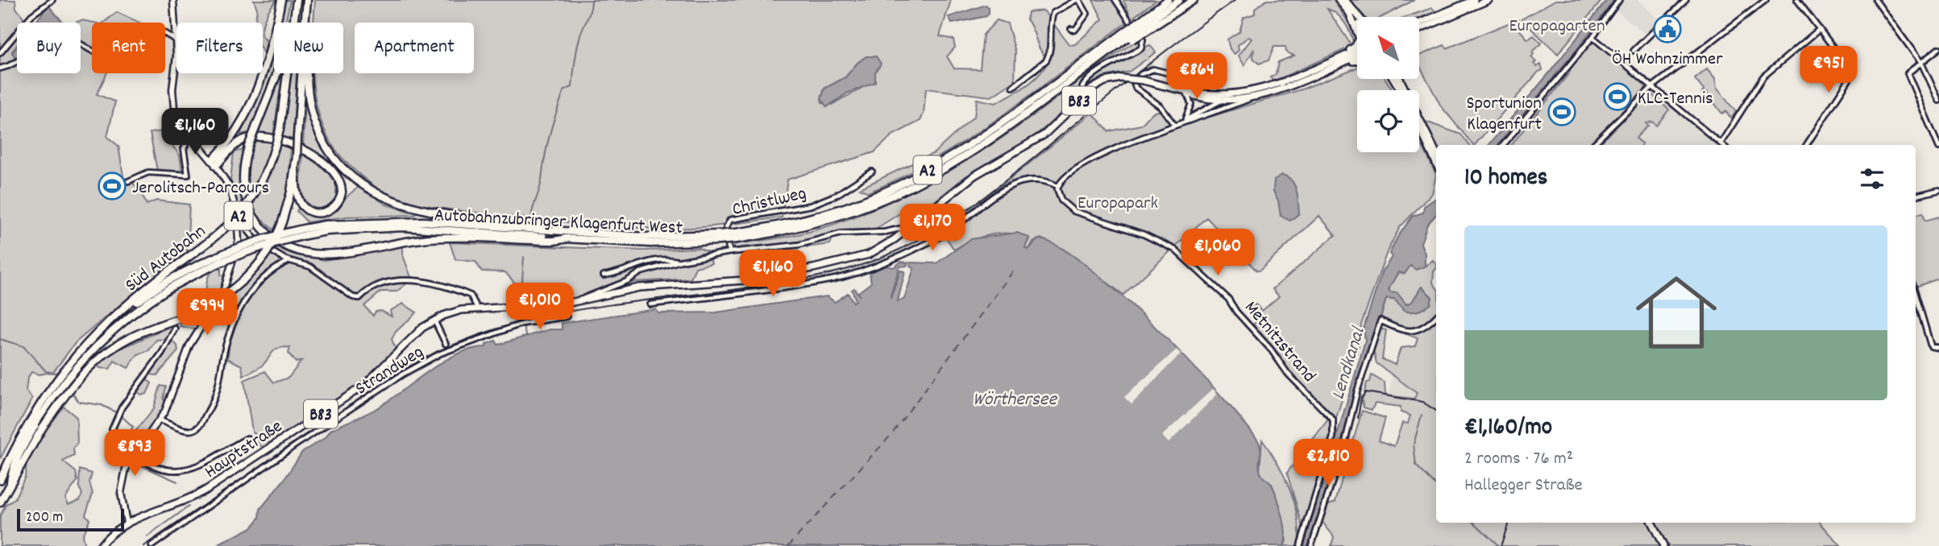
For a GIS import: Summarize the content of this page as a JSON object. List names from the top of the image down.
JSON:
{
  "streets": {
    "highway": ["A2", "Autobahnzubringer Klagenfurt West", "Süd Autobahn"],
    "main road": ["B83", "Hauptstraße"],
    "street": ["Christlweg", "Metnitzstrand", "Strandweg"]
  },
  "crossings": [
    ["B83", "Hauptstraße"],
    ["Autobahnzubringer Klagenfurt West", "Süd Autobahn"]
  ],
  "water": ["Lendkanal", "Wörthersee"],
  "parks": ["Europagarten", "Europapark"],
  "places": {
    "public building": ["ÖH Wohnzimmer"],
    "sports": ["KLC-Tennis", "Sportunion Klagenfurt", "Jerolitsch-Parcours"]
  },
  "scale_bar": "200 m",
  "north": "top left",
  "page": {
    "chip": [
      "Buy",
      "Rent",
      "Filters",
      "New",
      "Apartment"
    ],
    "price": [
      "€951",
      "€864",
      "€1,160",
      "€1,170",
      "€1,060",
      "€1,160",
      "€1,010",
      "€994",
      "€893",
      "€2,810"
    ],
    "heading": "10 homes",
    "list": [
      {
        "name": "€1,160/mo",
        "note": "2 rooms · 76 m² · Hallegger Straße"
      }
    ],
    "scale": "200 m"
  }
}
